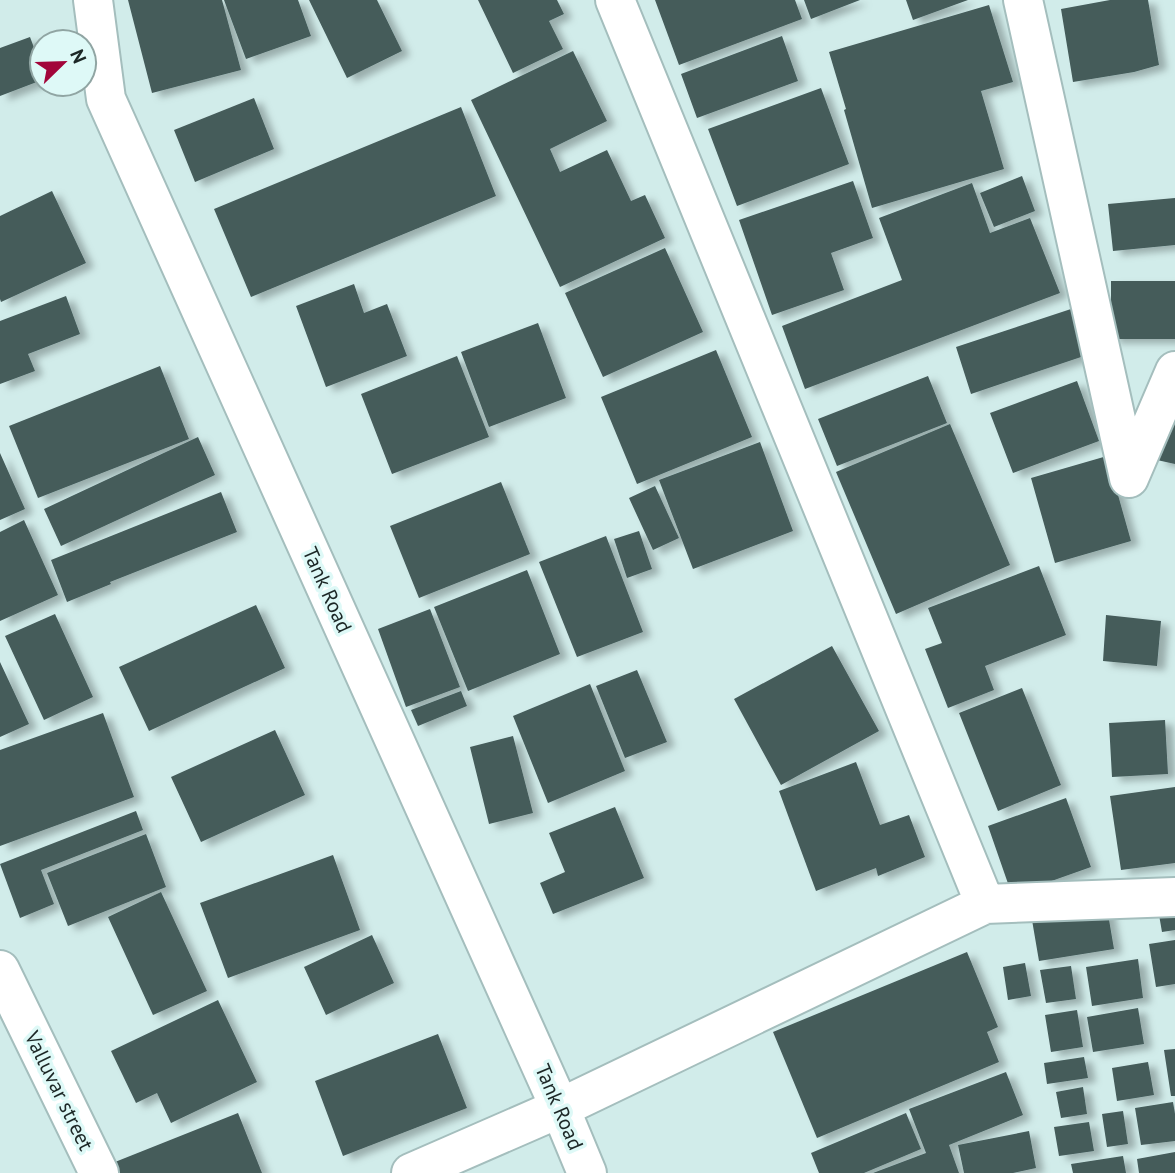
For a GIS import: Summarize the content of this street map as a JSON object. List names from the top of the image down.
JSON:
{
  "streets": {
    "street": ["Tank Road", "Valluvar street"]
  },
  "north": "top right"
}
